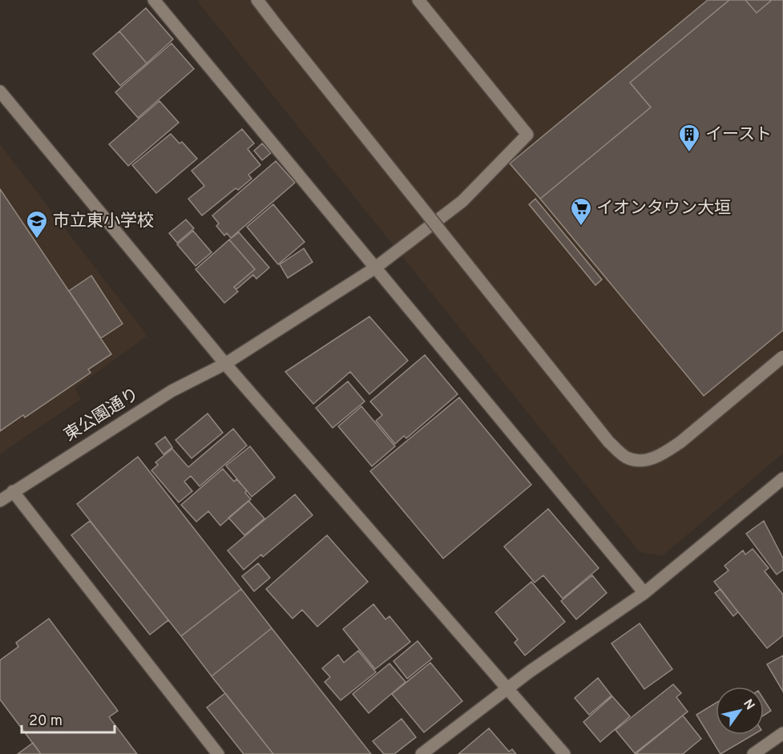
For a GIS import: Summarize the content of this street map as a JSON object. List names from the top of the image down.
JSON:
{
  "streets": {
    "street": ["東公園通り"]
  },
  "places": {
    "building": ["イースト"],
    "supermarket": ["イオンタウン大垣"],
    "school or university": ["市立東小学校"]
  },
  "scale_bar": "20 m",
  "north": "top right"
}
